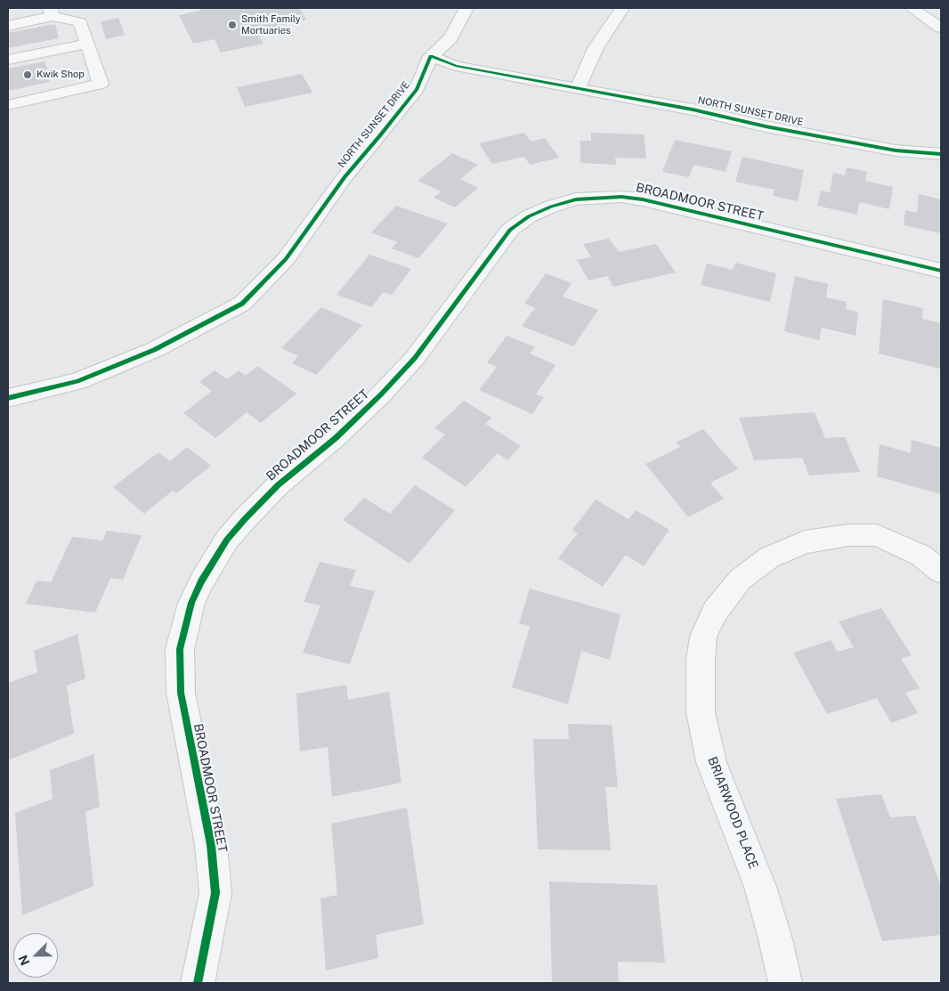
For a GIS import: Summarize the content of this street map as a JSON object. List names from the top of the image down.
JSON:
{
  "streets": {
    "street": ["NORTH SUNSET DRIVE", "BROADMOOR STREET", "BRIARWOOD PLACE"]
  },
  "places": ["Smith Family Mortuaries", "Kwik Shop"],
  "north": "bottom left"
}
